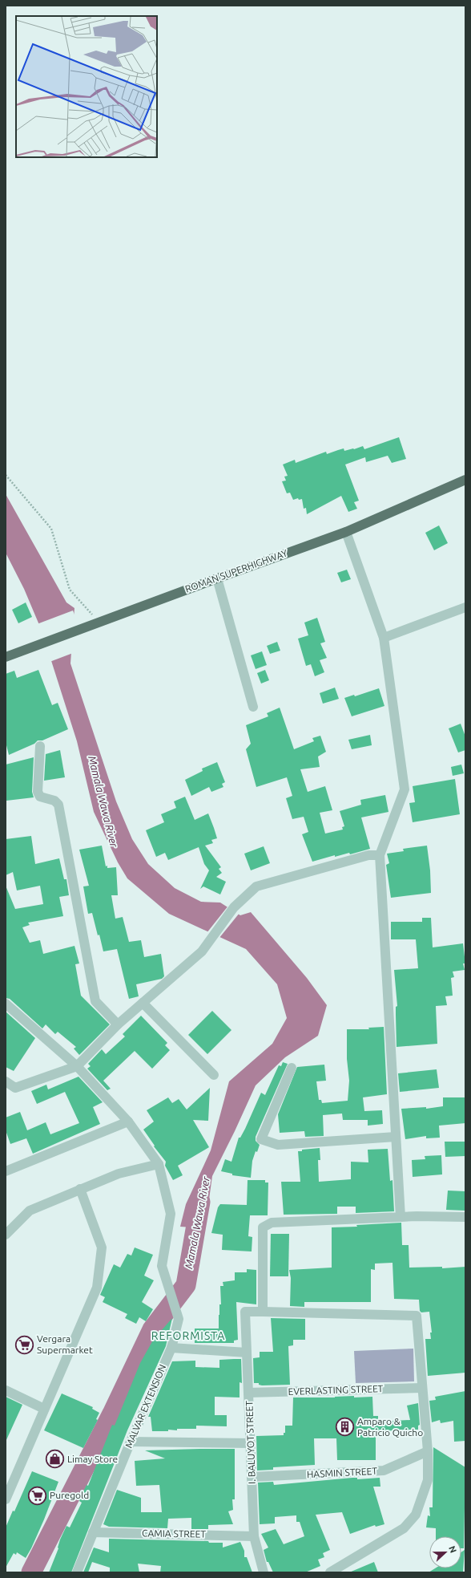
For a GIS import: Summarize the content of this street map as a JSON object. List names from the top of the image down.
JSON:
{
  "streets": {
    "main road": ["ROMAN SUPERHIGHWAY"],
    "street": [
      "EVERLASTING STREET",
      "MALVAR EXTENSION",
      "I. BALUYOT STREET",
      "HASMIN STREET",
      "CAMIA STREET"
    ]
  },
  "crossings": [
    ["EVERLASTING STREET", "I. BALUYOT STREET"],
    ["MALVAR EXTENSION", "CAMIA STREET"],
    ["I. BALUYOT STREET", "HASMIN STREET"],
    ["I. BALUYOT STREET", "CAMIA STREET"]
  ],
  "districts": ["REFORMISTA"],
  "water": ["Mamala Wawa River"],
  "places": {
    "supermarket": ["Vergara Supermarket", "Puregold"],
    "building": ["Amparo & Patricio Quicho"],
    "shop": ["Limay Store"]
  },
  "north": "right"
}
